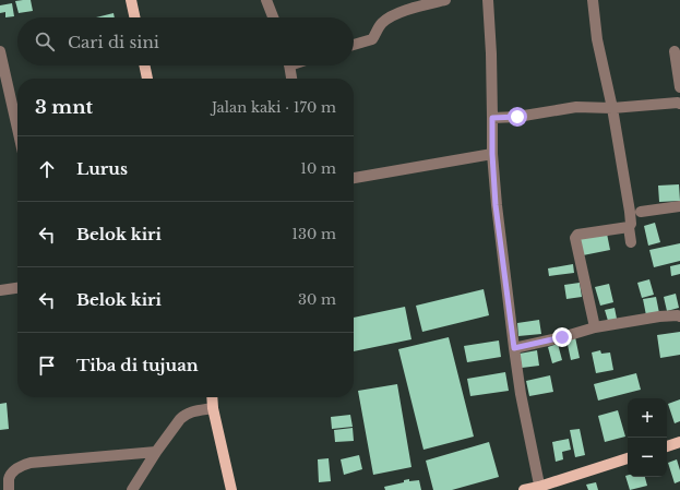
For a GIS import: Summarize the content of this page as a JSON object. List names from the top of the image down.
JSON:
{
  "page": {
    "search": "Cari di sini",
    "heading": ["3 mnt", "Jalan kaki · 170 m"],
    "list": [
      ["Lurus", "10 m"],
      ["Belok kiri", "130 m"],
      ["Belok kiri", "30 m"],
      "Tiba di tujuan"
    ],
    "map_buttons": ["+", "−"]
  }
}
